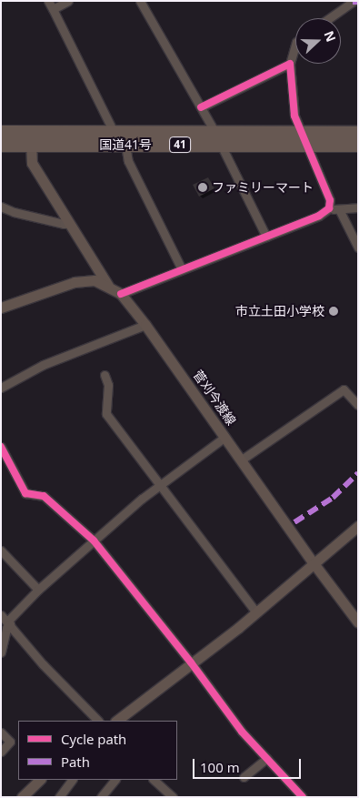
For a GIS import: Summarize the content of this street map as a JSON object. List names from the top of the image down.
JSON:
{
  "streets": {
    "highway": ["国道41号", "41"],
    "main road": ["菅刈今渡線"]
  },
  "places": ["ファミリーマート", "市立土田小学校"],
  "legend": ["Cycle path", "Path"],
  "scale_bar": "100 m",
  "north": "right"
}
